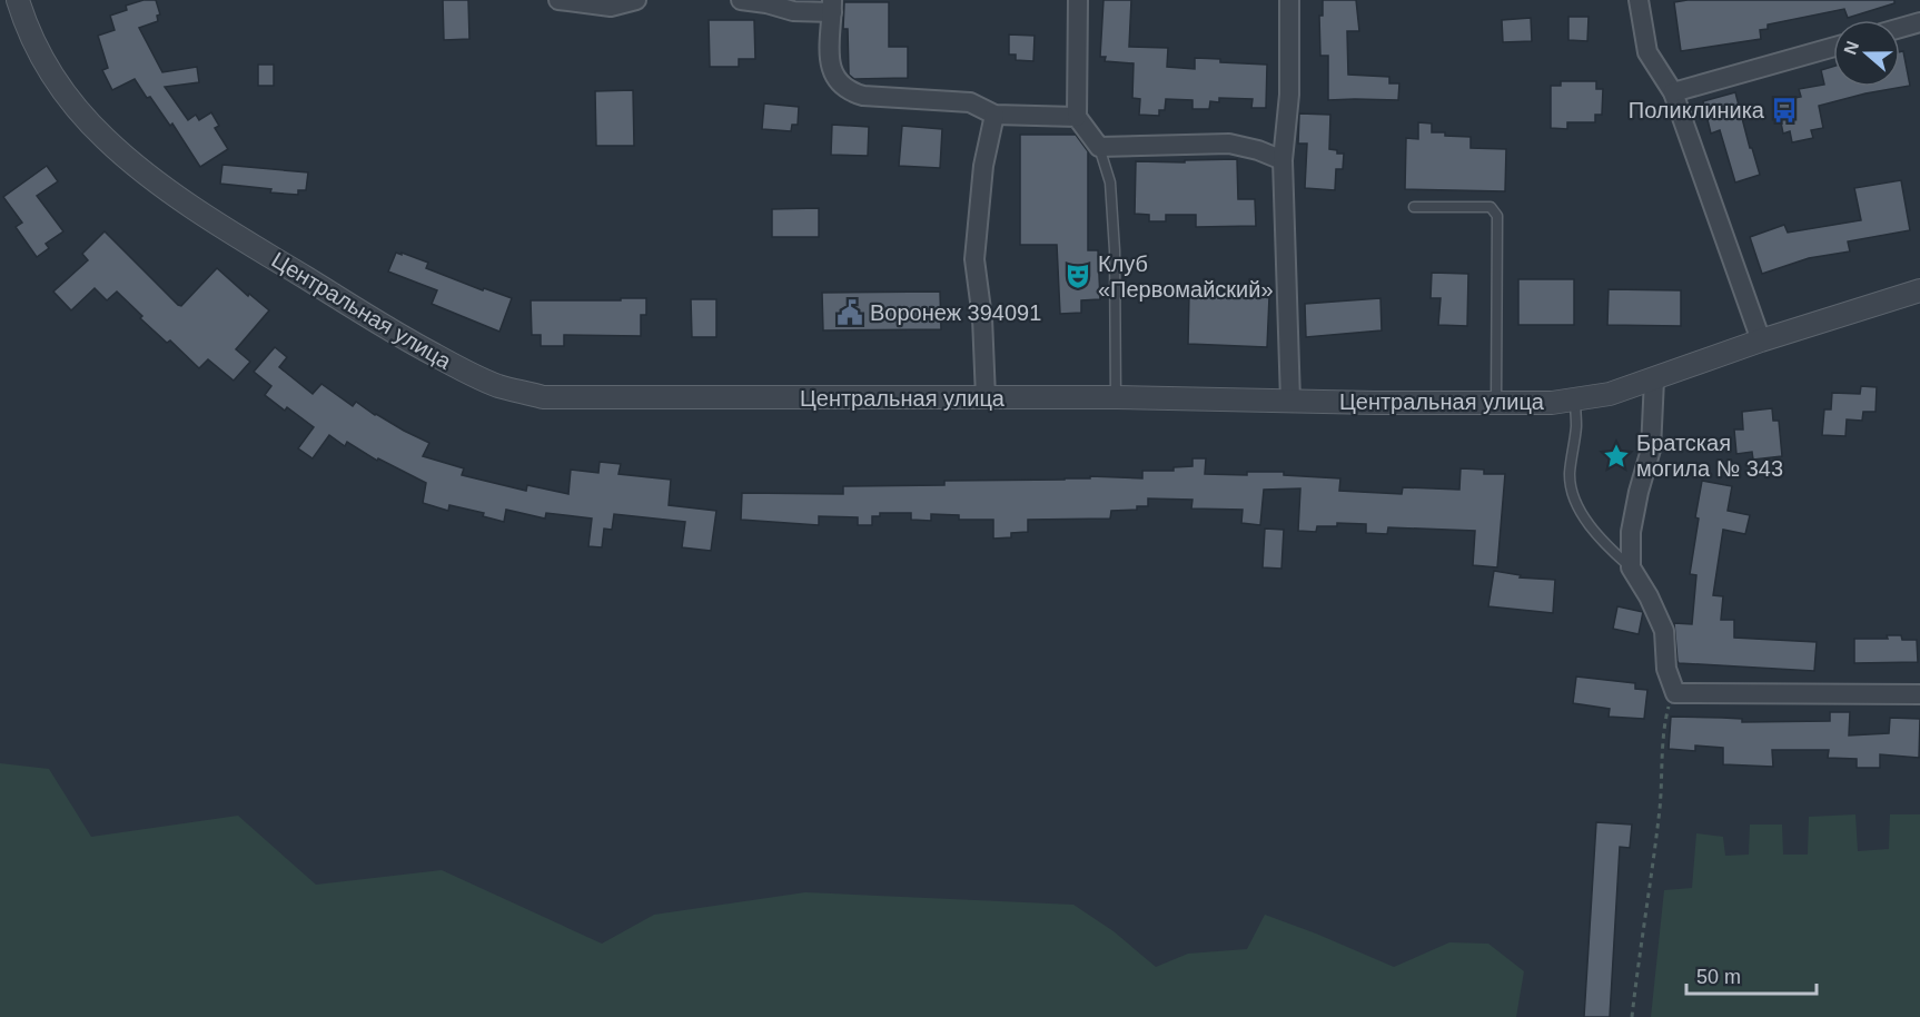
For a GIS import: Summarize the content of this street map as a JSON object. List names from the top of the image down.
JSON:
{
  "streets": {
    "street": ["Центральная улица"]
  },
  "places": {
    "bus stop": ["Поликлиника"],
    "theatre": ["Клуб «Первомайский»"],
    "public building": ["Воронеж 394091"],
    "place": ["Братская могила № 343"]
  },
  "scale_bar": "50 m",
  "north": "left"
}
